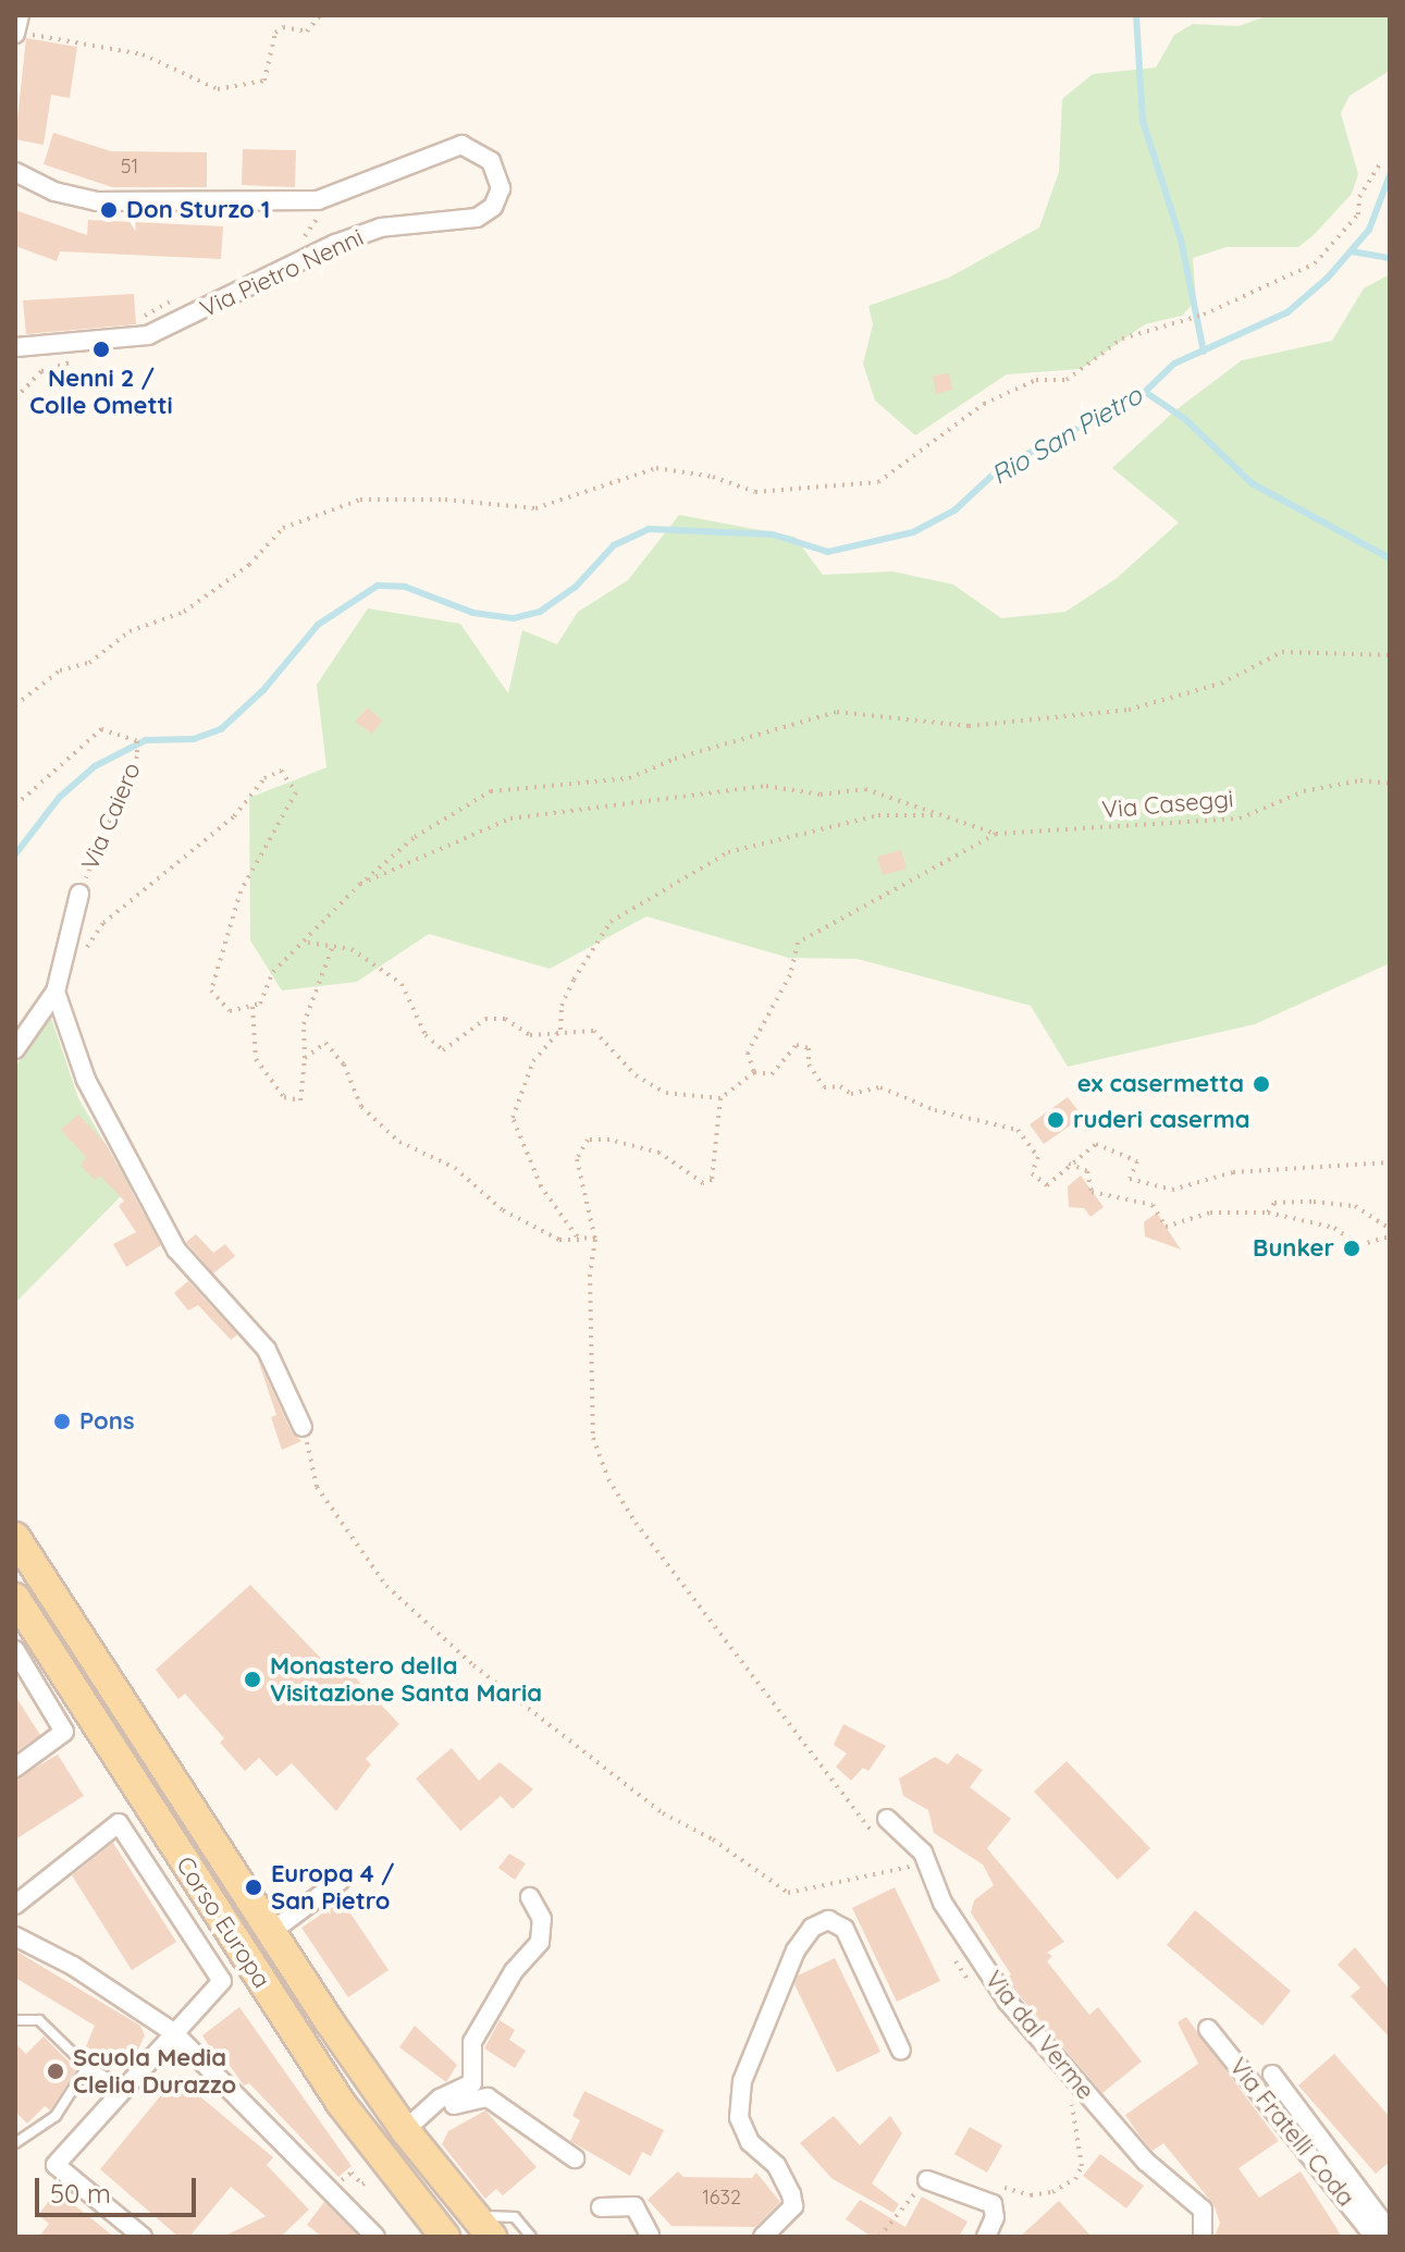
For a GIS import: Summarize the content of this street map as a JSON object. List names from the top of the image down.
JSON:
{
  "streets": {
    "main road": ["Corso Europa"],
    "street": [
      "Via Pietro Nenni",
      "Via Caiero",
      "Via dal Verme",
      "Via Fratelli Coda"
    ],
    "path": ["Via Caseggi"]
  },
  "water": ["Rio San Pietro"],
  "places": [
    "Don Sturzo 1",
    "Nenni 2 / Colle Ometti",
    "ex casermetta",
    "ruderi caserma",
    "Bunker",
    "Pons",
    "Monastero della Visitazione Santa Maria",
    "Europa 4 / San Pietro",
    "Scuola Media Clelia Durazzo"
  ],
  "house_numbers": ["51", "1632"],
  "scale_bar": "50 m"
}
